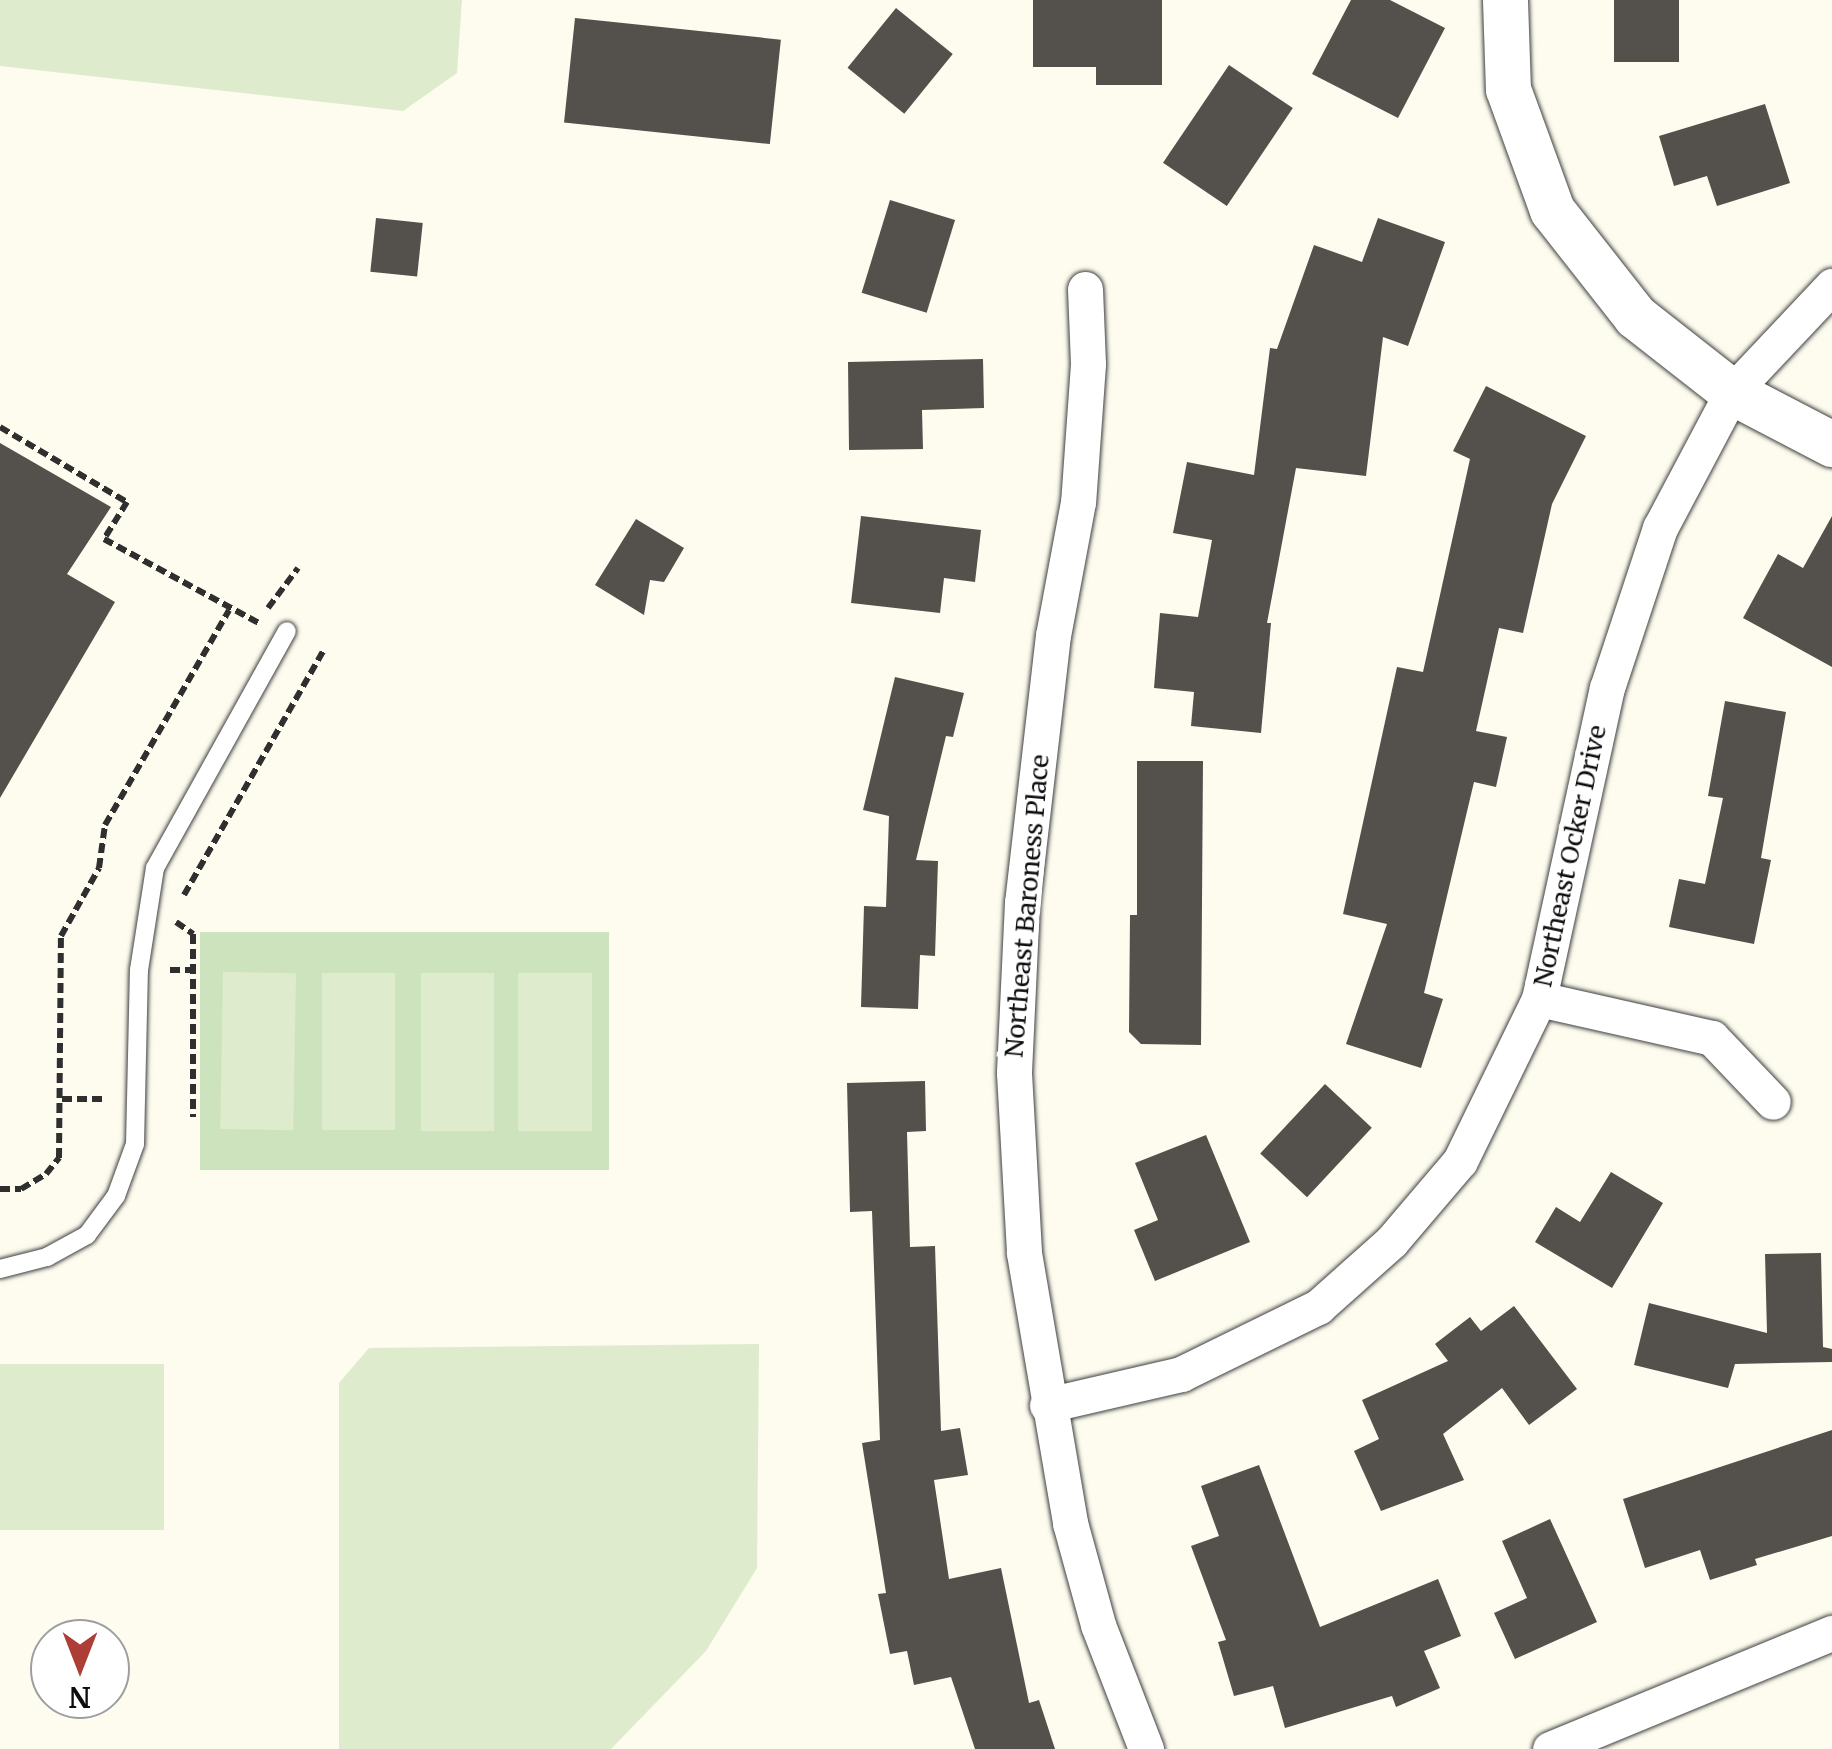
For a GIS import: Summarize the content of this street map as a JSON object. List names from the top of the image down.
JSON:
{
  "streets": {
    "street": ["Northeast Ocker Drive", "Northeast Baroness Place"]
  },
  "crossings": [
    ["Northeast Ocker Drive", "Northeast Baroness Place"]
  ],
  "north": "bottom"
}
